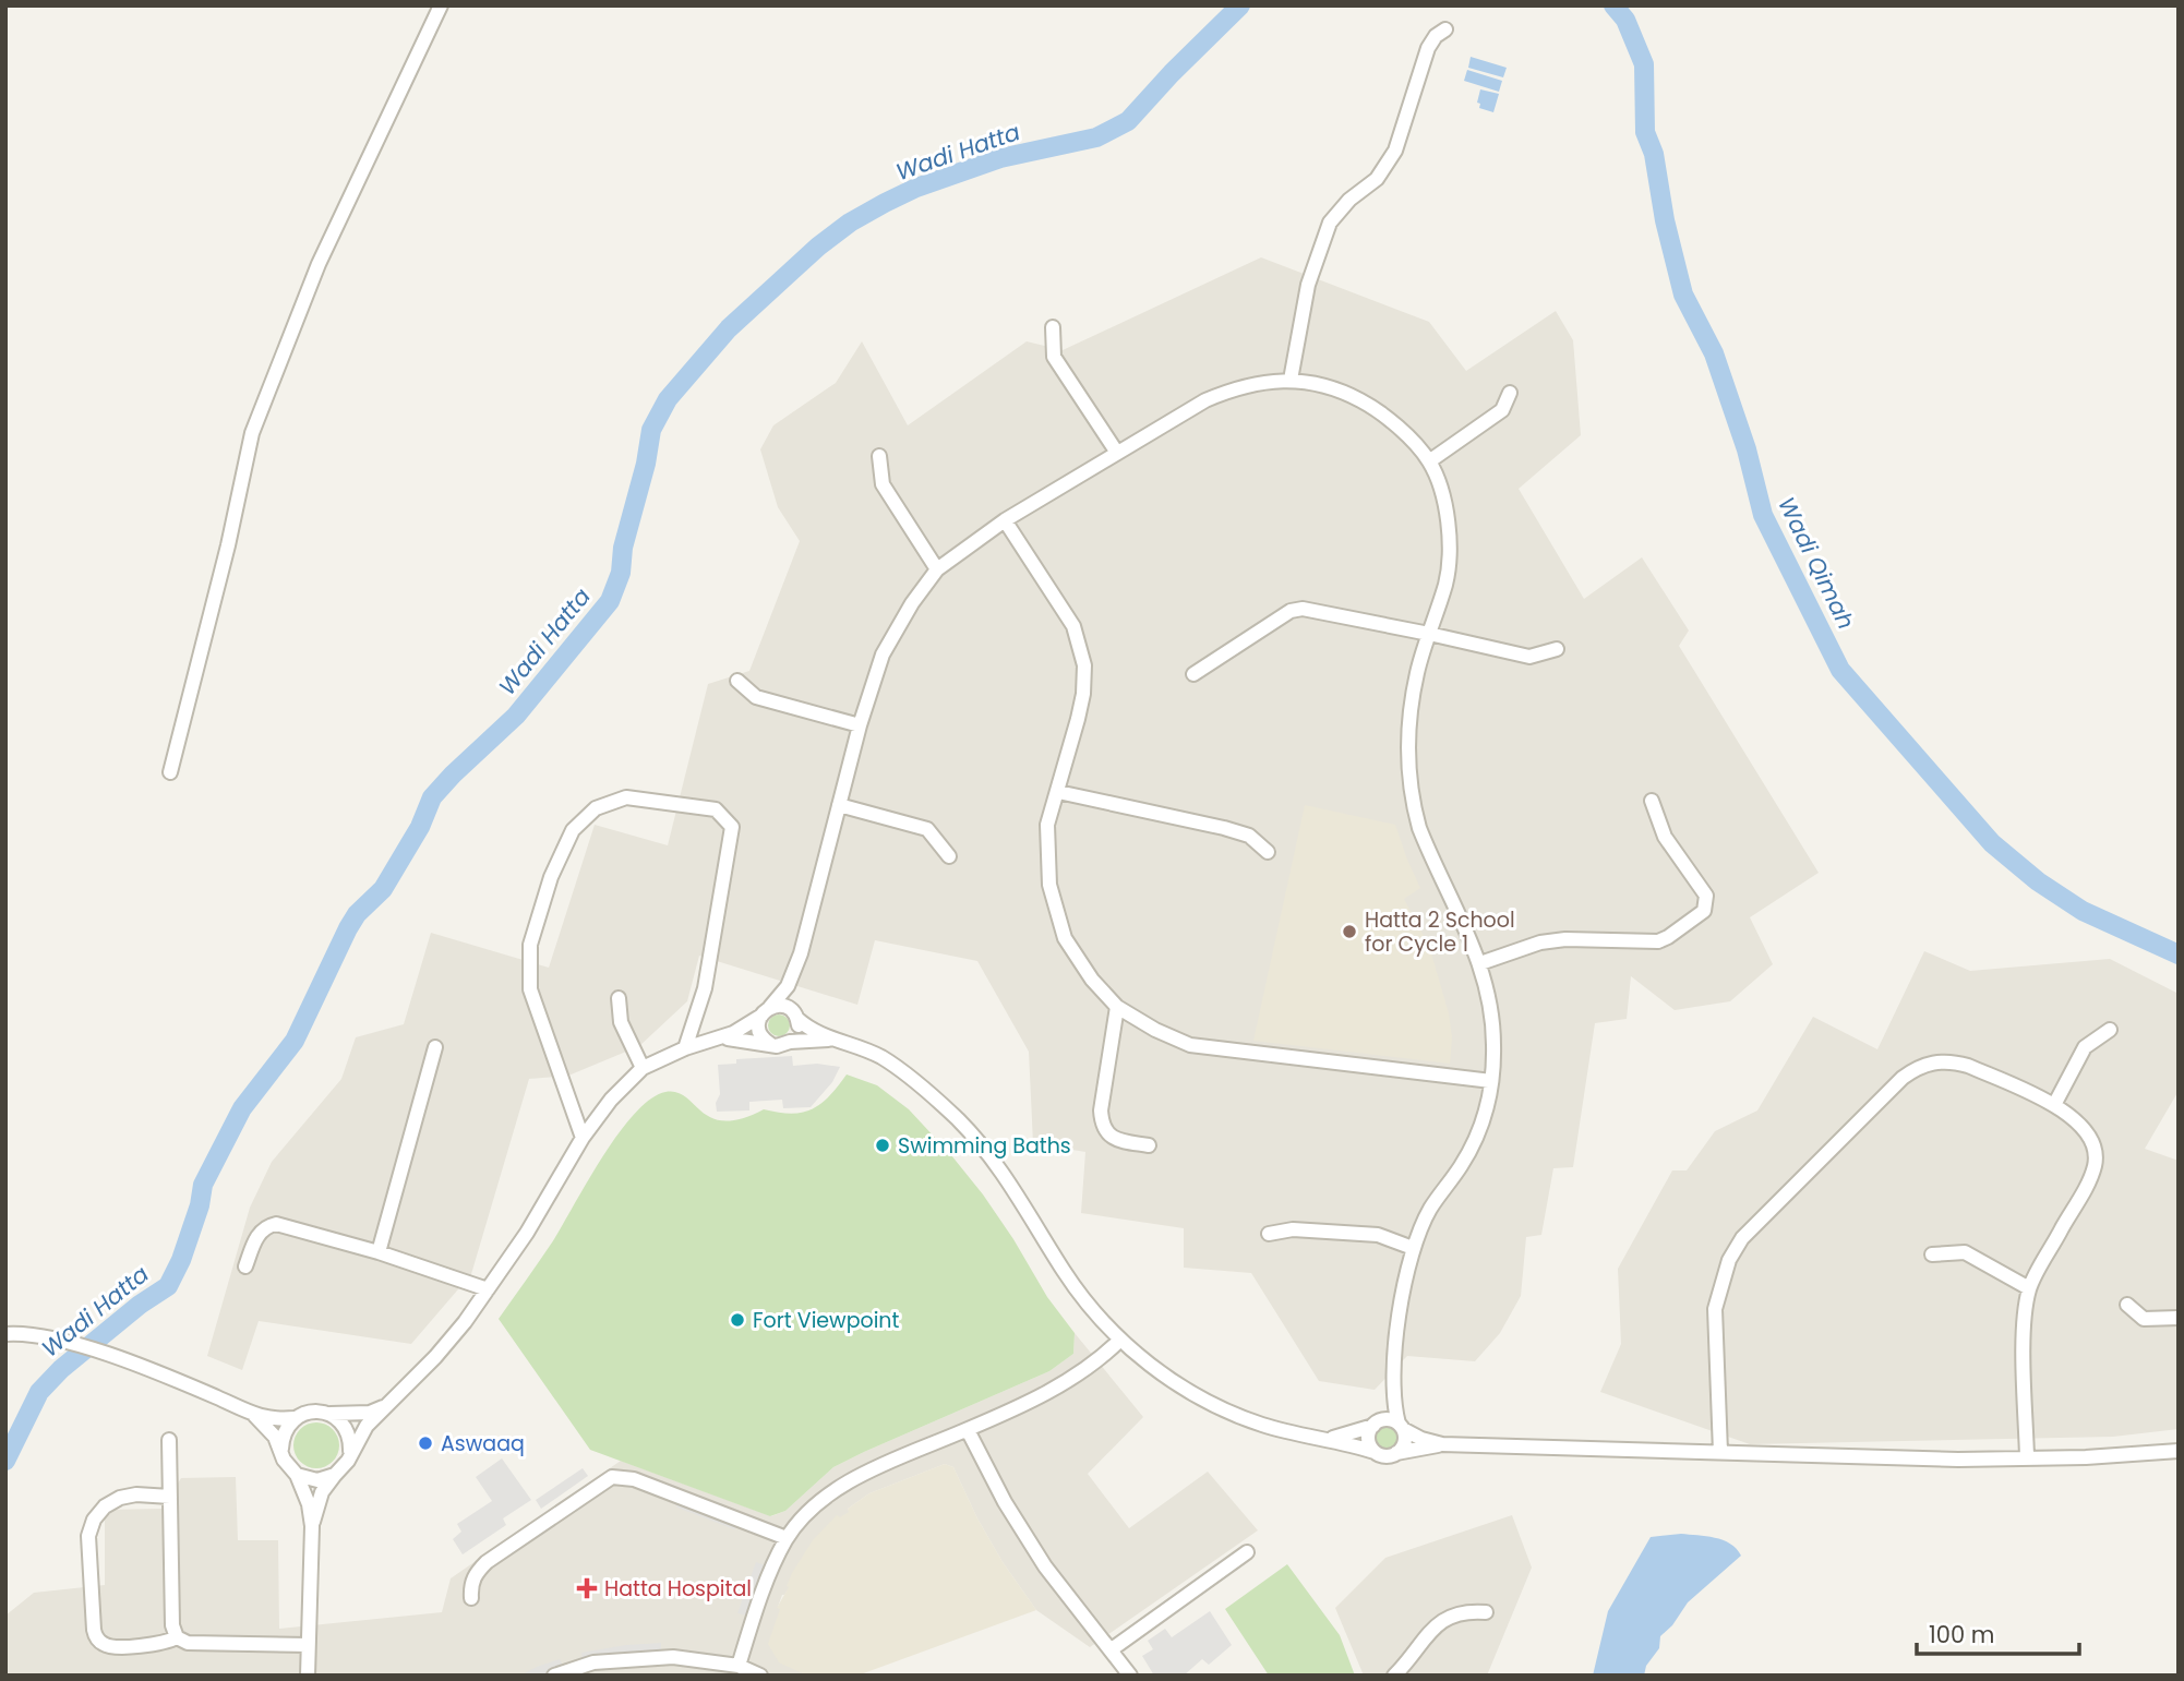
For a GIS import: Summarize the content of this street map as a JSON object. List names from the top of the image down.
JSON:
{
  "water": ["Wadi Hatta", "Wadi Qimah"],
  "places": {
    "other": [
      "Hatta 2 School for Cycle 1",
      "Swimming Baths",
      "Fort Viewpoint",
      "Aswaaq"
    ],
    "health": ["Hatta Hospital"]
  },
  "scale_bar": "100 m"
}
